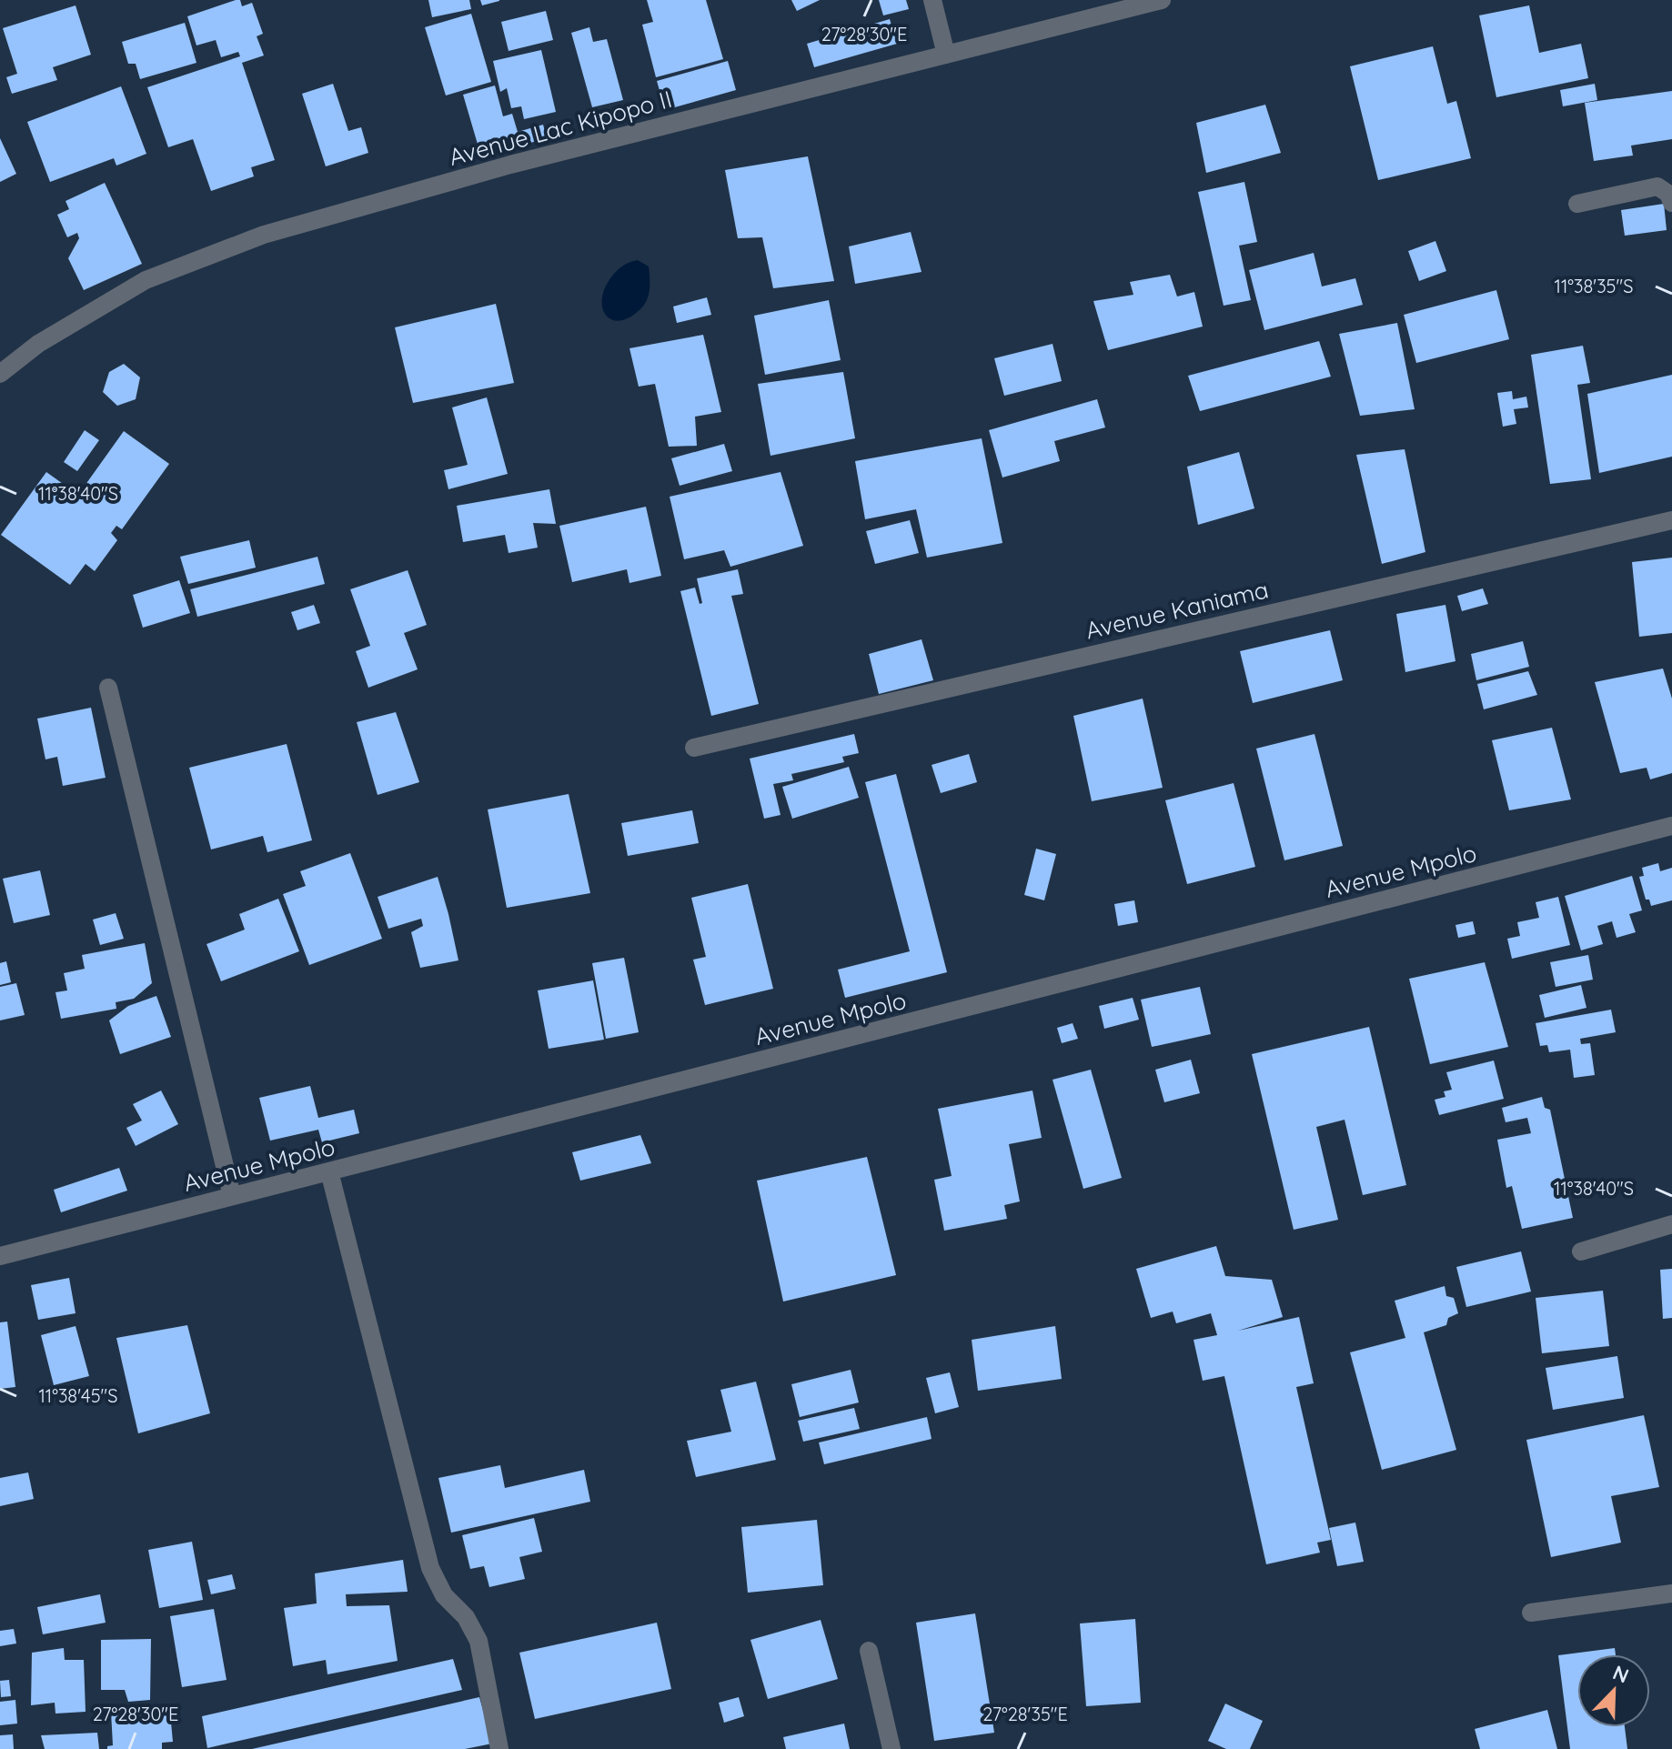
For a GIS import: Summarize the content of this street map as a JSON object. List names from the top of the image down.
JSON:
{
  "streets": {
    "street": ["Avenue Lac Kipopo II", "Avenue Kaniama", "Avenue Mpolo"]
  },
  "north": "top right",
  "coordinates": [
    "27°28'30\"E",
    "11°38'35\"S",
    "11°38'40\"S",
    "11°38'45\"S",
    "27°28'35\"E"
  ]
}
